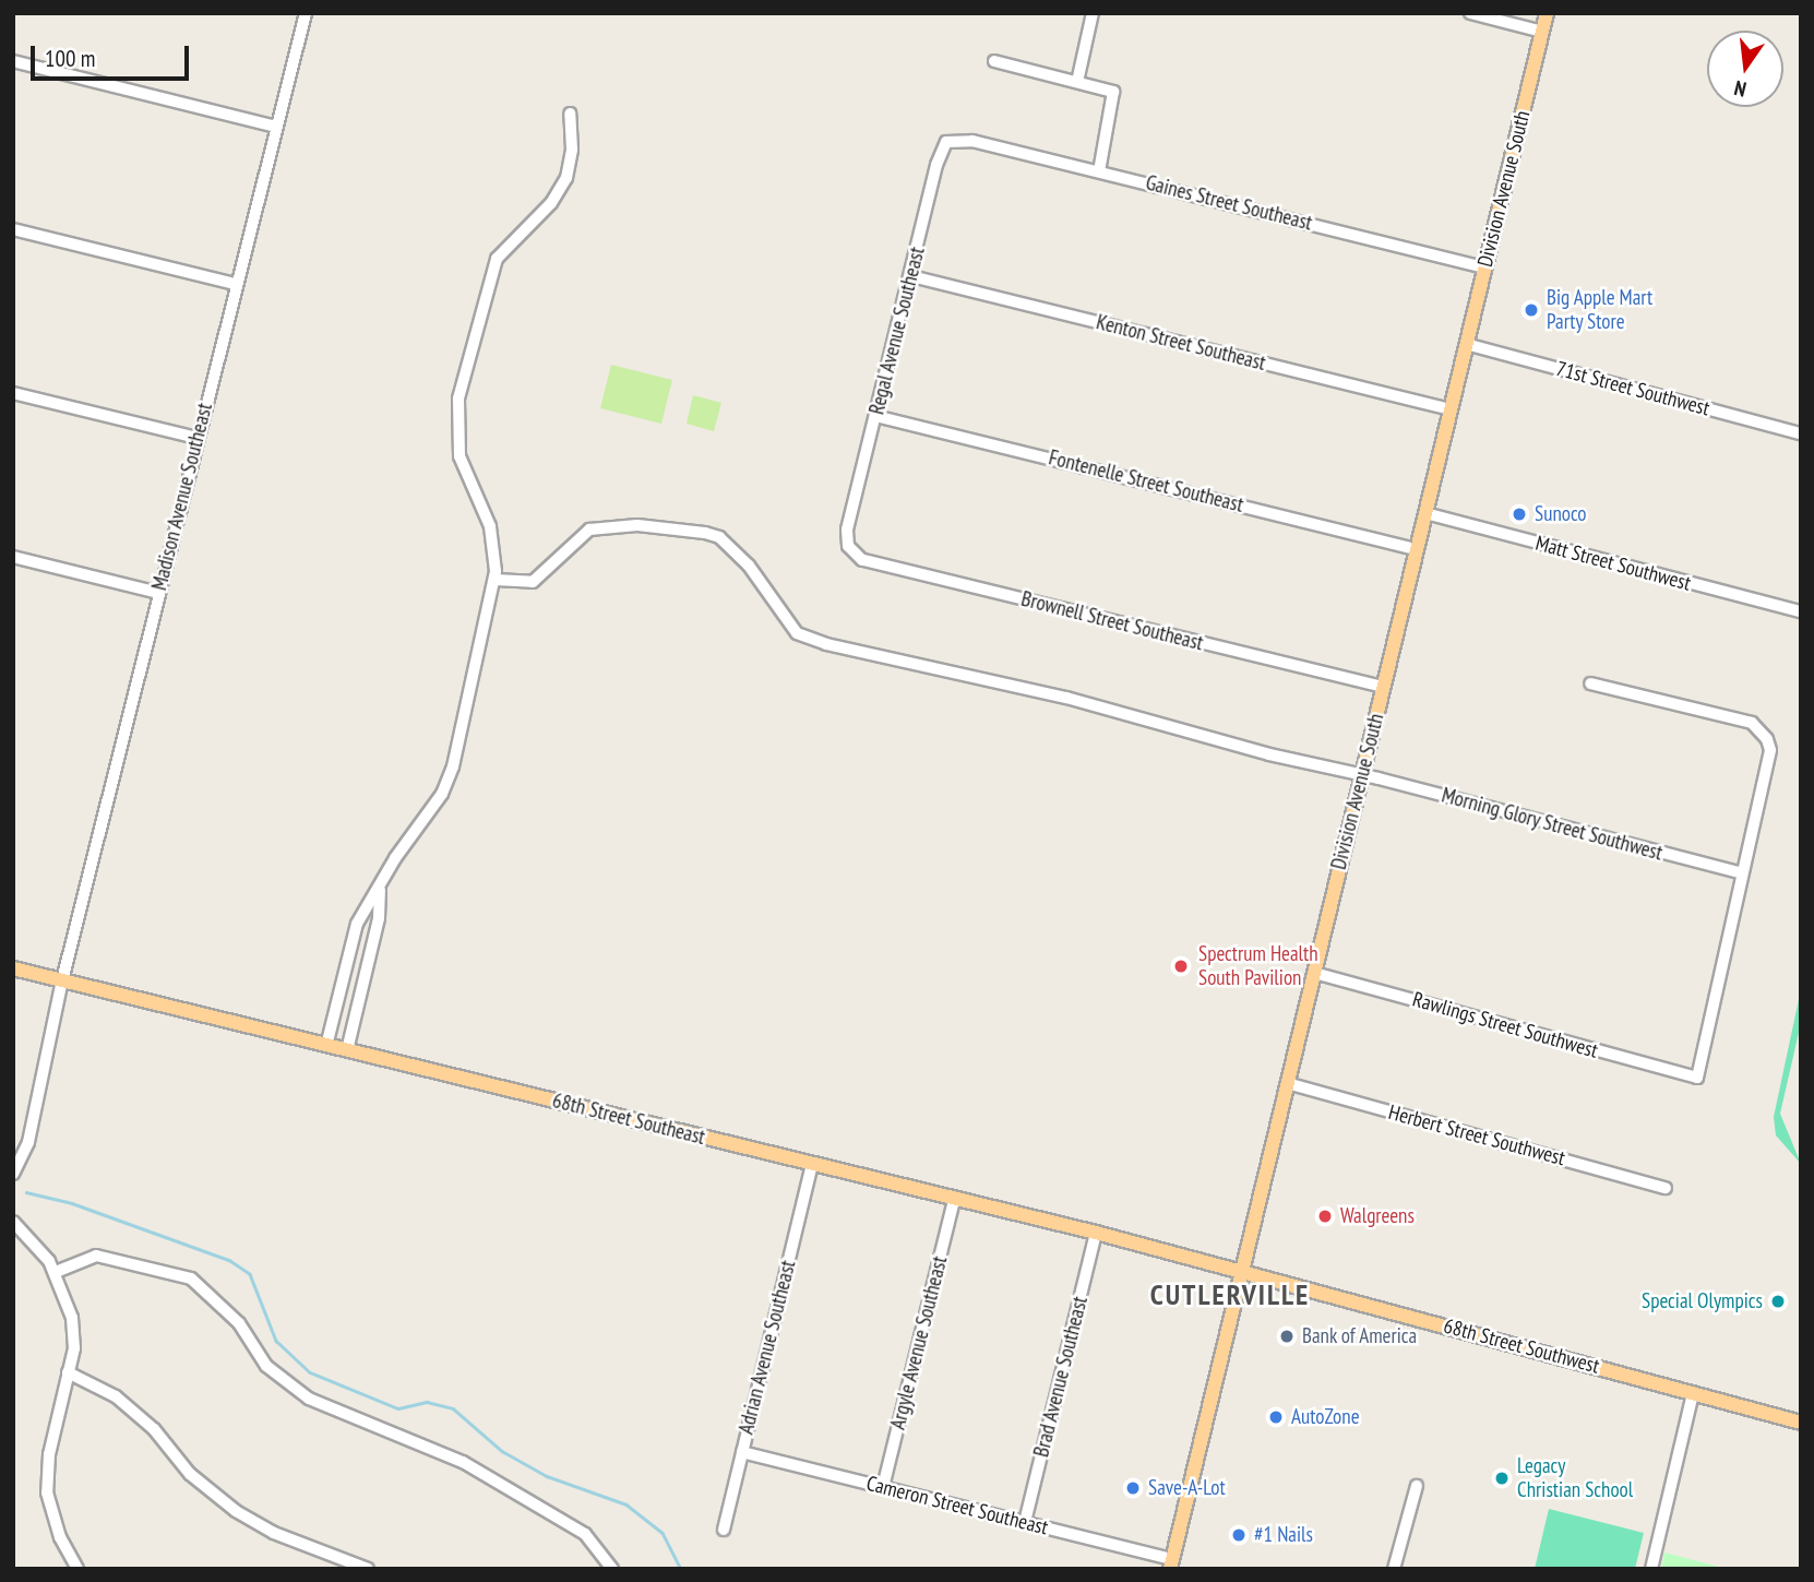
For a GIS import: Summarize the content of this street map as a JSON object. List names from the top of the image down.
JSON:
{
  "streets": {
    "main road": ["Division Avenue South", "68th Street Southeast", "68th Street Southwest"],
    "street": [
      "Gaines Street Southeast",
      "Regal Avenue Southeast",
      "Kenton Street Southeast",
      "71st Street Southwest",
      "Fontenelle Street Southeast",
      "Madison Avenue Southeast",
      "Matt Street Southwest",
      "Brownell Street Southeast",
      "Morning Glory Street Southwest",
      "Rawlings Street Southwest",
      "Herbert Street Southwest",
      "Argyle Avenue Southeast",
      "Adrian Avenue Southeast",
      "Brad Avenue Southeast",
      "Cameron Street Southeast"
    ]
  },
  "crossings": [
    ["Division Avenue South", "Gaines Street Southeast"],
    ["Division Avenue South", "Kenton Street Southeast"],
    ["Division Avenue South", "71st Street Southwest"],
    ["Division Avenue South", "Fontenelle Street Southeast"],
    ["Division Avenue South", "Matt Street Southwest"],
    ["Division Avenue South", "Brownell Street Southeast"],
    ["Division Avenue South", "Morning Glory Street Southwest"],
    ["Division Avenue South", "Rawlings Street Southwest"],
    ["Division Avenue South", "68th Street Southeast"],
    ["Division Avenue South", "Herbert Street Southwest"],
    ["Division Avenue South", "68th Street Southwest"],
    ["Division Avenue South", "Cameron Street Southeast"],
    ["Gaines Street Southeast", "Regal Avenue Southeast"],
    ["Regal Avenue Southeast", "Kenton Street Southeast"],
    ["Regal Avenue Southeast", "Fontenelle Street Southeast"],
    ["Regal Avenue Southeast", "Brownell Street Southeast"],
    ["Madison Avenue Southeast", "68th Street Southeast"],
    ["Morning Glory Street Southwest", "Rawlings Street Southwest"],
    ["68th Street Southeast", "Argyle Avenue Southeast"],
    ["68th Street Southeast", "68th Street Southwest"],
    ["68th Street Southeast", "Adrian Avenue Southeast"],
    ["68th Street Southeast", "Brad Avenue Southeast"],
    ["Argyle Avenue Southeast", "Cameron Street Southeast"],
    ["Adrian Avenue Southeast", "Cameron Street Southeast"],
    ["Brad Avenue Southeast", "Cameron Street Southeast"]
  ],
  "districts": ["CUTLERVILLE"],
  "places": [
    "Big Apple Mart Party Store",
    "Sunoco",
    "Spectrum Health South Pavilion",
    "Walgreens",
    "Special Olympics",
    "Bank of America",
    "AutoZone",
    "Legacy Christian School",
    "Save-A-Lot",
    "#1 Nails"
  ],
  "scale_bar": "100 m",
  "north": "bottom"
}
